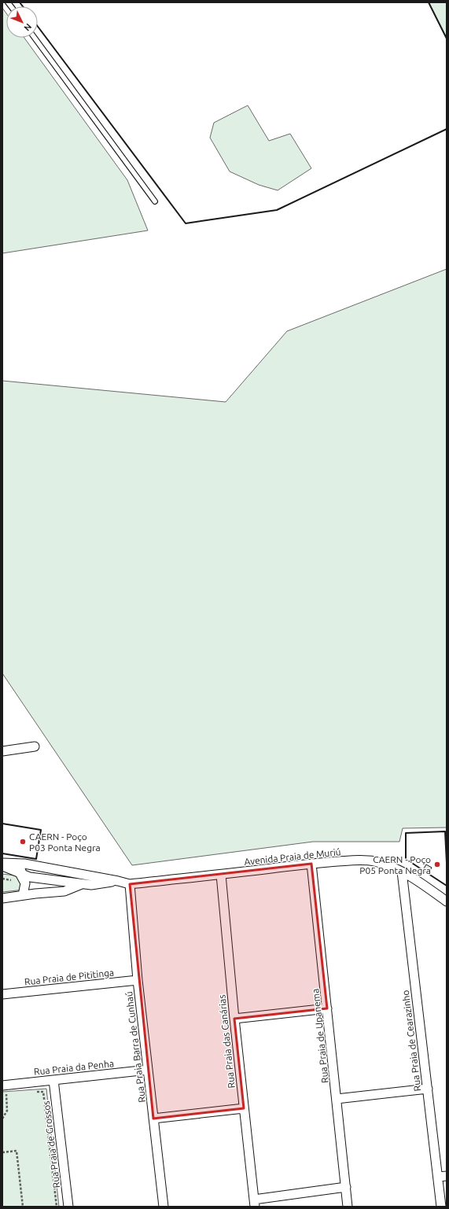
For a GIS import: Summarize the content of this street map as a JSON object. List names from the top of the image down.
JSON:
{
  "streets": {
    "street": [
      "Avenida Praia de Muriú",
      "Rua Praia de Pititinga",
      "Rua Praia de Upanema",
      "Rua Praia de Cearazinho",
      "Rua Praia das Canárias",
      "Rua Praia Barra de Cunhaú",
      "Rua Praia da Penha",
      "Rua Praia de Grossos"
    ]
  },
  "crossings": [
    ["Avenida Praia de Muriú", "Rua Praia de Upanema"],
    ["Avenida Praia de Muriú", "Rua Praia de Cearazinho"],
    ["Avenida Praia de Muriú", "Rua Praia das Canárias"],
    ["Avenida Praia de Muriú", "Rua Praia Barra de Cunhaú"],
    ["Rua Praia de Pititinga", "Rua Praia Barra de Cunhaú"],
    ["Rua Praia Barra de Cunhaú", "Rua Praia da Penha"],
    ["Rua Praia da Penha", "Rua Praia de Grossos"]
  ],
  "places": ["CAERN - Poço P03 Ponta Negra", "CAERN - Poço P05 Ponta Negra"],
  "north": "bottom right"
}
